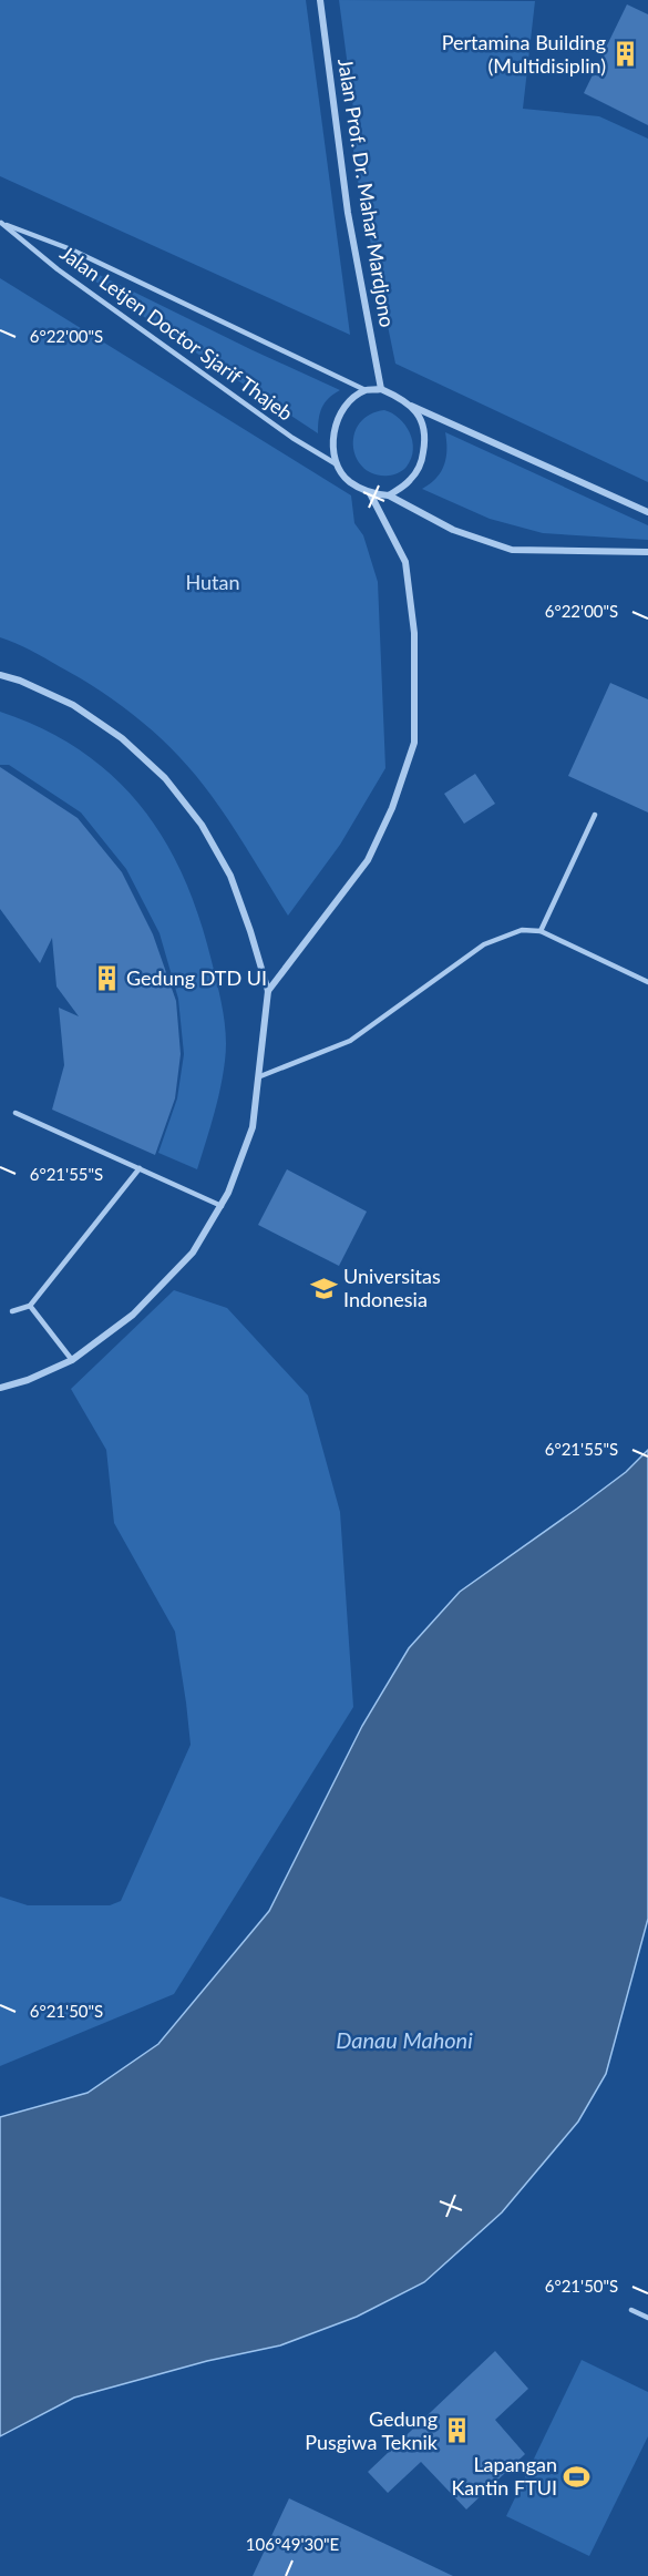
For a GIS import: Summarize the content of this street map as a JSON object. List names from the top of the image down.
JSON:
{
  "streets": {
    "street": ["Jalan Prof. Dr. Mahar Mardjono"],
    "lane": ["Jalan Letjen Doctor Sjarif Thajeb"]
  },
  "crossings": [
    ["Jalan Prof. Dr. Mahar Mardjono", "Jalan Letjen Doctor Sjarif Thajeb"]
  ],
  "water": ["Danau Mahoni"],
  "parks": ["Hutan"],
  "places": {
    "building": ["Pertamina Building (Multidisiplin)", "Gedung DTD UI", "Gedung Pusgiwa Teknik"],
    "school or university": ["Universitas Indonesia"],
    "sports": ["Lapangan Kantin FTUI"]
  },
  "coordinates": [
    "6°22'00\"S",
    "6°21'55\"S",
    "6°21'50\"S",
    "106°49'30\"E"
  ]
}
